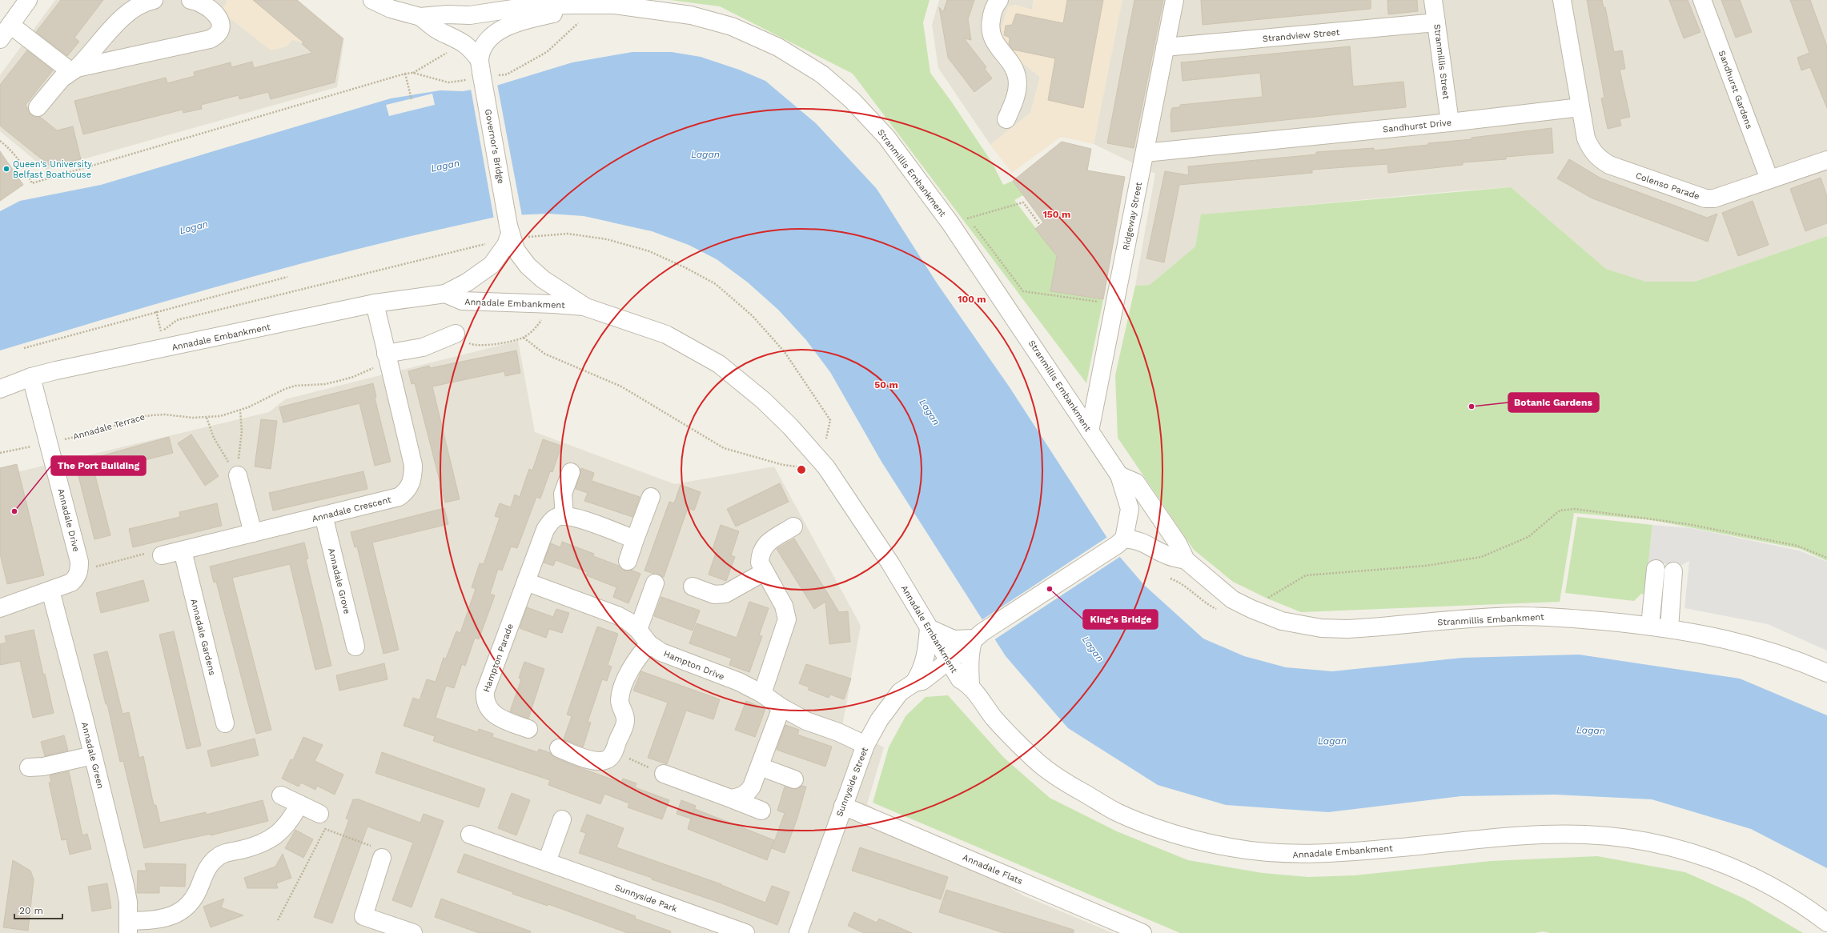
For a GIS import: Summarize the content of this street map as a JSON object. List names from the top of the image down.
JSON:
{
  "streets": {
    "street": [
      "Strandview Street",
      "Stranmillis Street",
      "Sandhurst Gardens",
      "Sandhurst Drive",
      "Governor's Bridge",
      "Stranmillis Embankment",
      "Colenso Parade",
      "Ridgeway Street",
      "Annadale Embankment",
      "Annadale Crescent",
      "Annadale Drive",
      "Annadale Grove",
      "Annadale Gardens",
      "Hampton Parade",
      "Hampton Drive",
      "Annadale Green",
      "Sunnyside Street",
      "Annadale Flats",
      "Sunnyside Park"
    ],
    "path": ["Annadale Terrace"]
  },
  "crossings": [
    ["Strandview Street", "Stranmillis Street"],
    ["Strandview Street", "Ridgeway Street"],
    ["Stranmillis Street", "Sandhurst Drive"],
    ["Sandhurst Gardens", "Colenso Parade"],
    ["Sandhurst Drive", "Colenso Parade"],
    ["Sandhurst Drive", "Ridgeway Street"],
    ["Governor's Bridge", "Stranmillis Embankment"],
    ["Governor's Bridge", "Annadale Embankment"],
    ["Stranmillis Embankment", "Ridgeway Street"],
    ["Stranmillis Embankment", "Sunnyside Street"],
    ["Annadale Embankment", "Annadale Crescent"],
    ["Annadale Embankment", "Annadale Drive"],
    ["Annadale Embankment", "Sunnyside Street"],
    ["Annadale Terrace", "Annadale Crescent"],
    ["Annadale Terrace", "Annadale Drive"],
    ["Annadale Crescent", "Annadale Grove"],
    ["Annadale Crescent", "Annadale Gardens"],
    ["Hampton Parade", "Hampton Drive"],
    ["Hampton Drive", "Sunnyside Street"],
    ["Sunnyside Street", "Annadale Flats"]
  ],
  "water": ["Lagan"],
  "places": [
    "Queen's University Belfast Boathouse",
    "Botanic Gardens",
    "The Port Building",
    "King's Bridge"
  ],
  "scale_bar": "20 m",
  "rings": ["150 m", "100 m", "50 m"]
}
